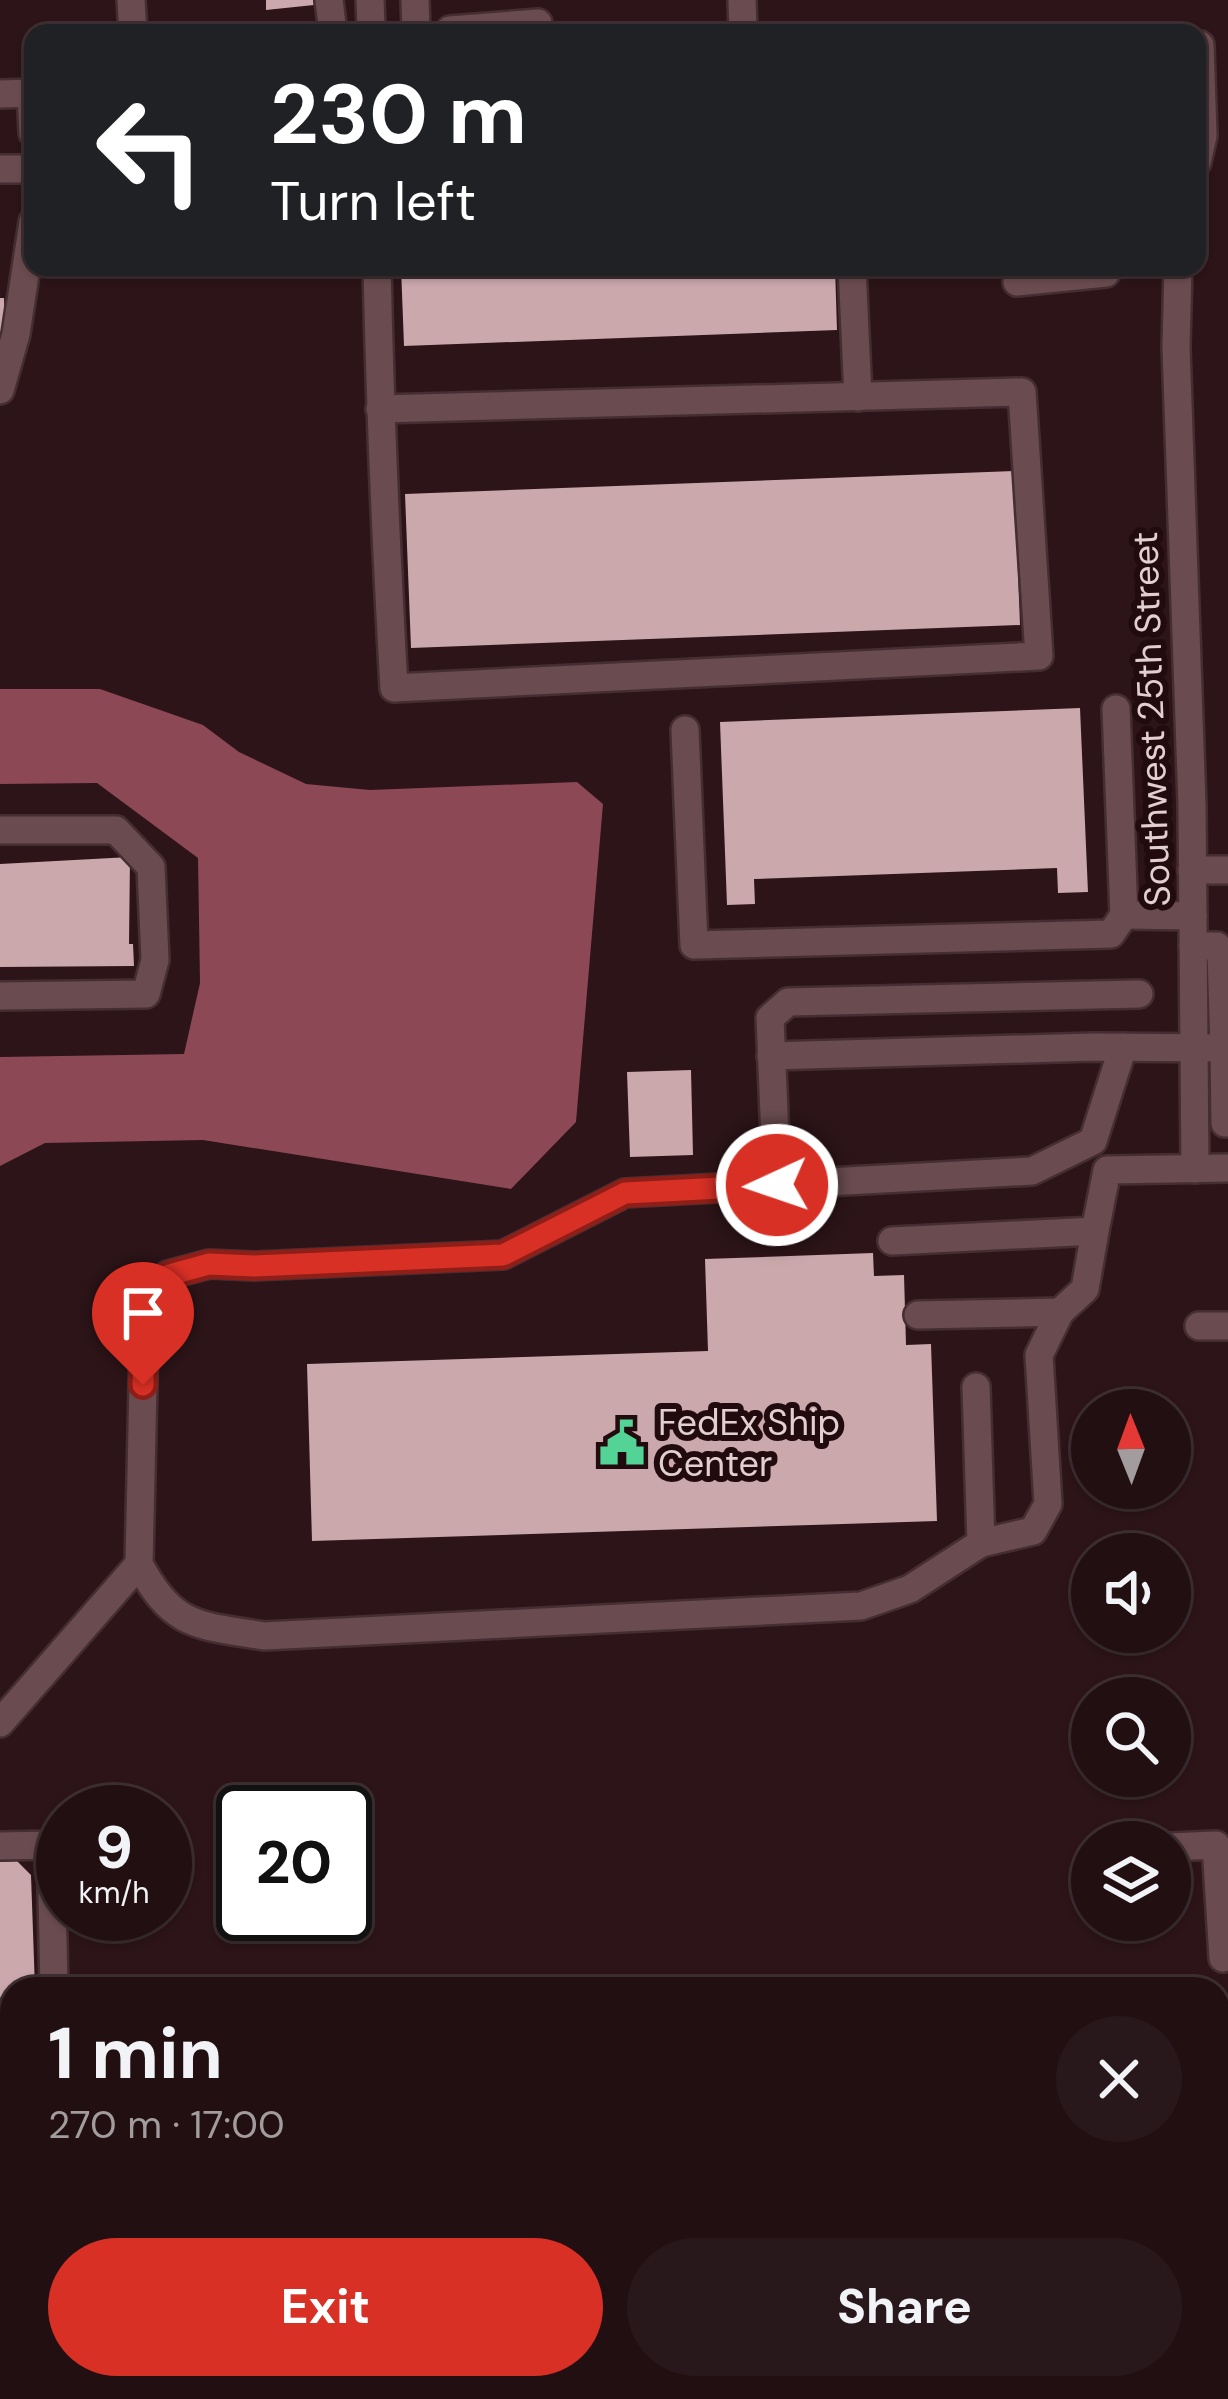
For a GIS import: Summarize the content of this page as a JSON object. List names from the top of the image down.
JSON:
{
  "streets": {
    "street": ["Southwest 25th Street"]
  },
  "places": {
    "public building": ["FedEx Ship Center"]
  },
  "north": "top",
  "page": {
    "turn": ["230 m", "Turn left"],
    "speed": "9 km/h",
    "limit": "20",
    "heading": ["1 min", "270 m · 17:00"],
    "buttons": ["Exit", "Share"]
  }
}
